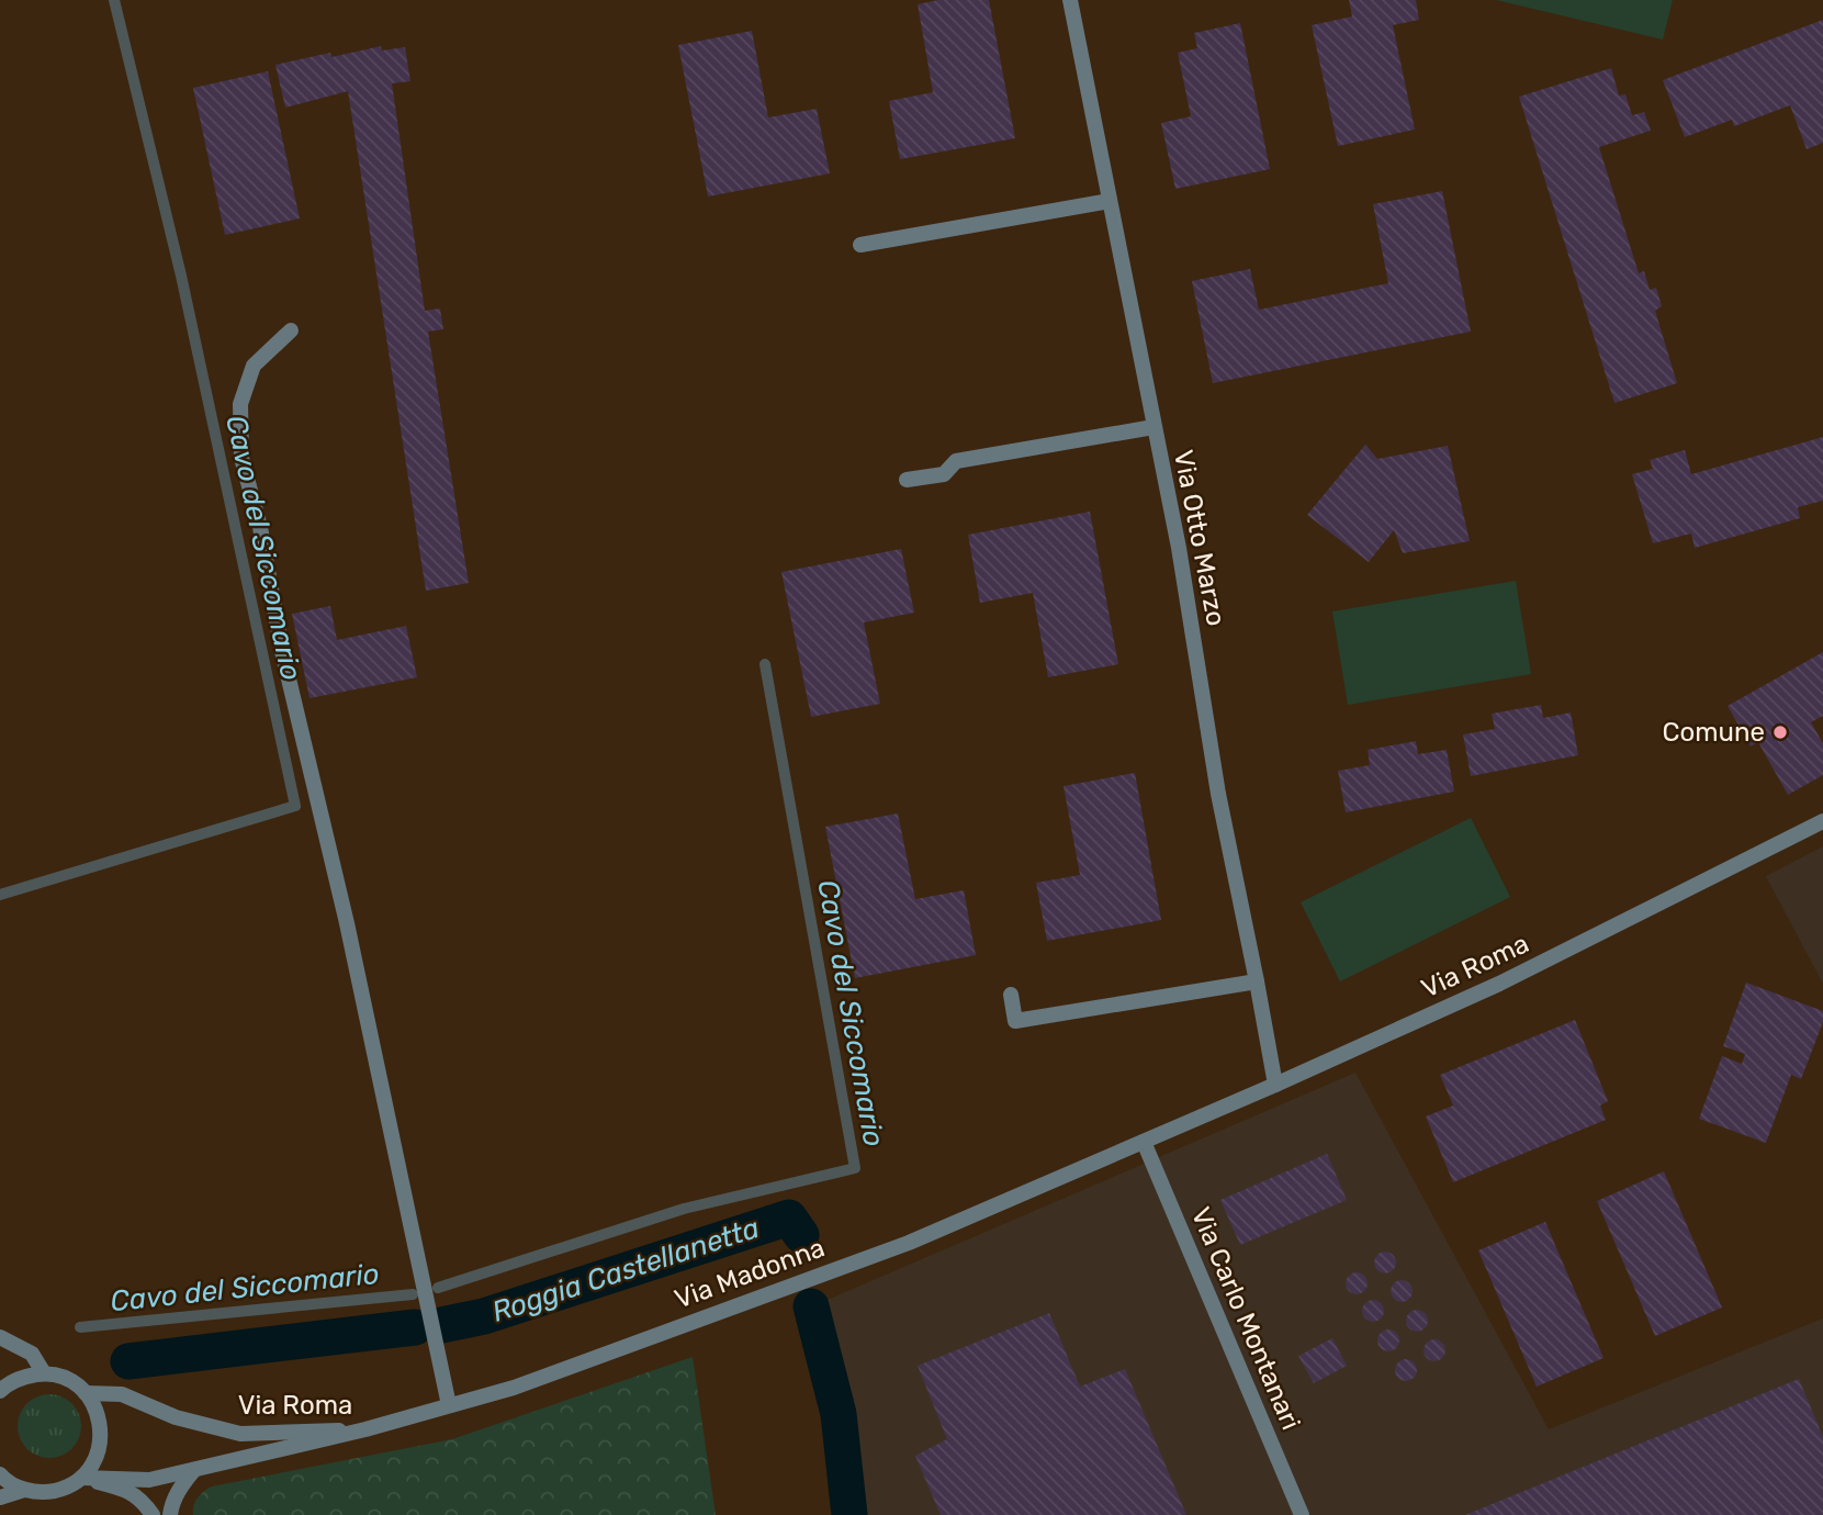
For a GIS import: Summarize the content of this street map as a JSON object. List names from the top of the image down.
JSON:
{
  "streets": {
    "street": [
      "Via Otto Marzo",
      "Via Roma",
      "Via Madonna",
      "Via Carlo Montanari"
    ]
  },
  "crossings": [
    ["Via Otto Marzo", "Via Roma"],
    ["Via Roma", "Via Madonna"],
    ["Via Roma", "Via Carlo Montanari"],
    ["Via Madonna", "Via Carlo Montanari"]
  ],
  "water": ["Cavo del Siccomario", "Roggia Castellanetta"],
  "places": ["Comune"]
}
